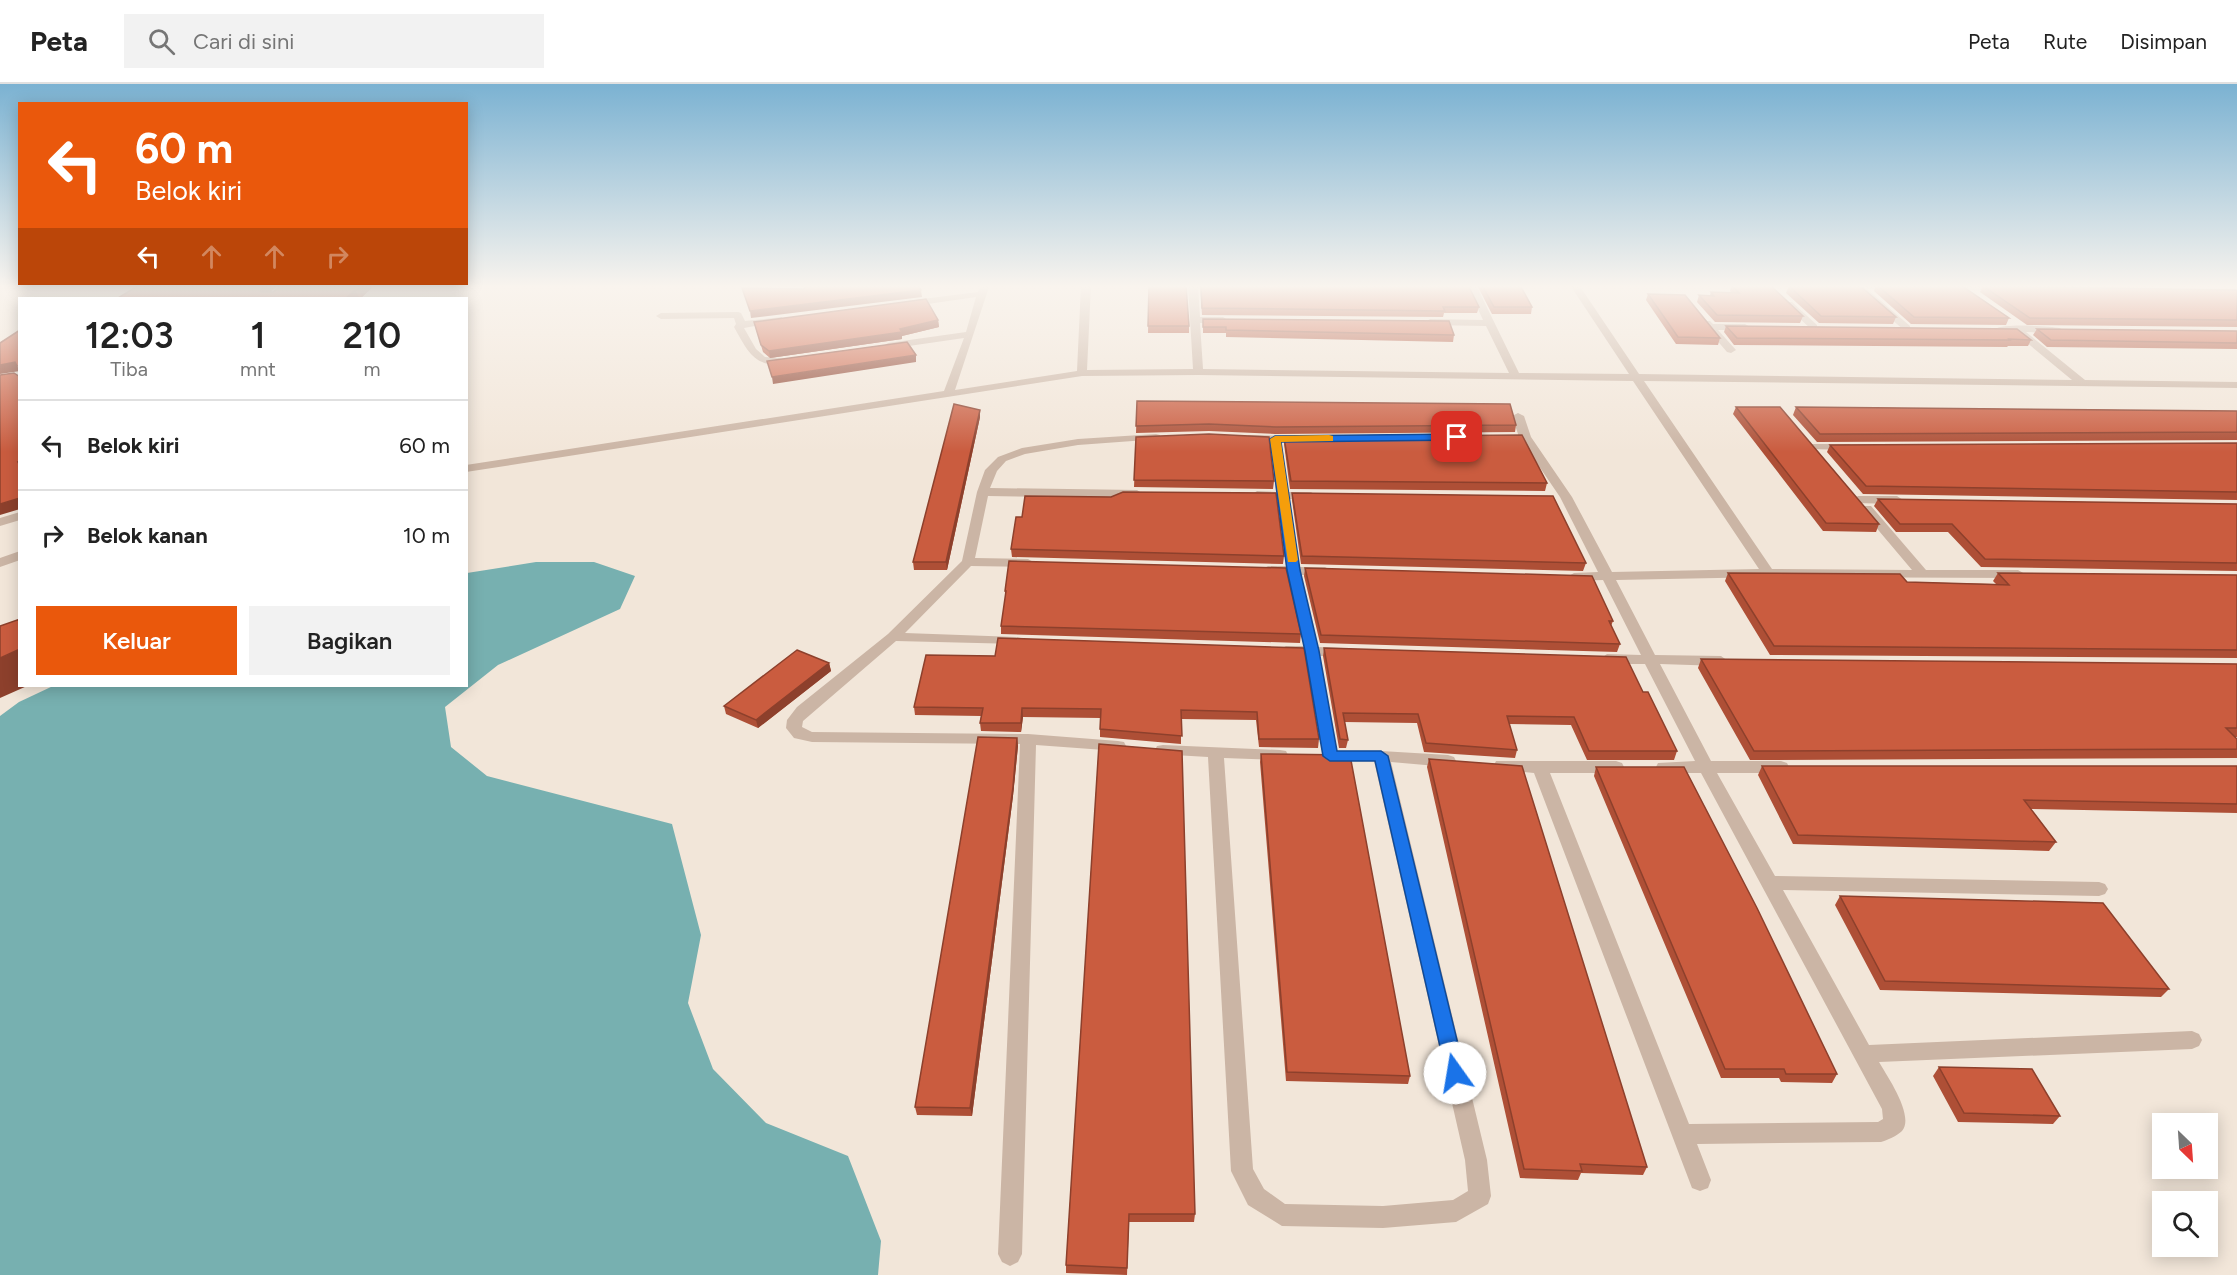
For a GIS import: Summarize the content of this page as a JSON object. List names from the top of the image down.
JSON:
{
  "north": "bottom right",
  "page": {
    "header": "Peta",
    "search": "Cari di sini",
    "nav": ["Peta", "Rute", "Disimpan"],
    "turn": ["60 m", "Belok kiri"],
    "eta": [
      "12:03",
      "Tiba",
      "1",
      "mnt",
      "210",
      "m"
    ],
    "list": [
      {
        "name": "Belok kiri",
        "value": "60 m"
      },
      {
        "name": "Belok kanan",
        "value": "10 m"
      }
    ],
    "buttons": ["Keluar", "Bagikan"]
  }
}
